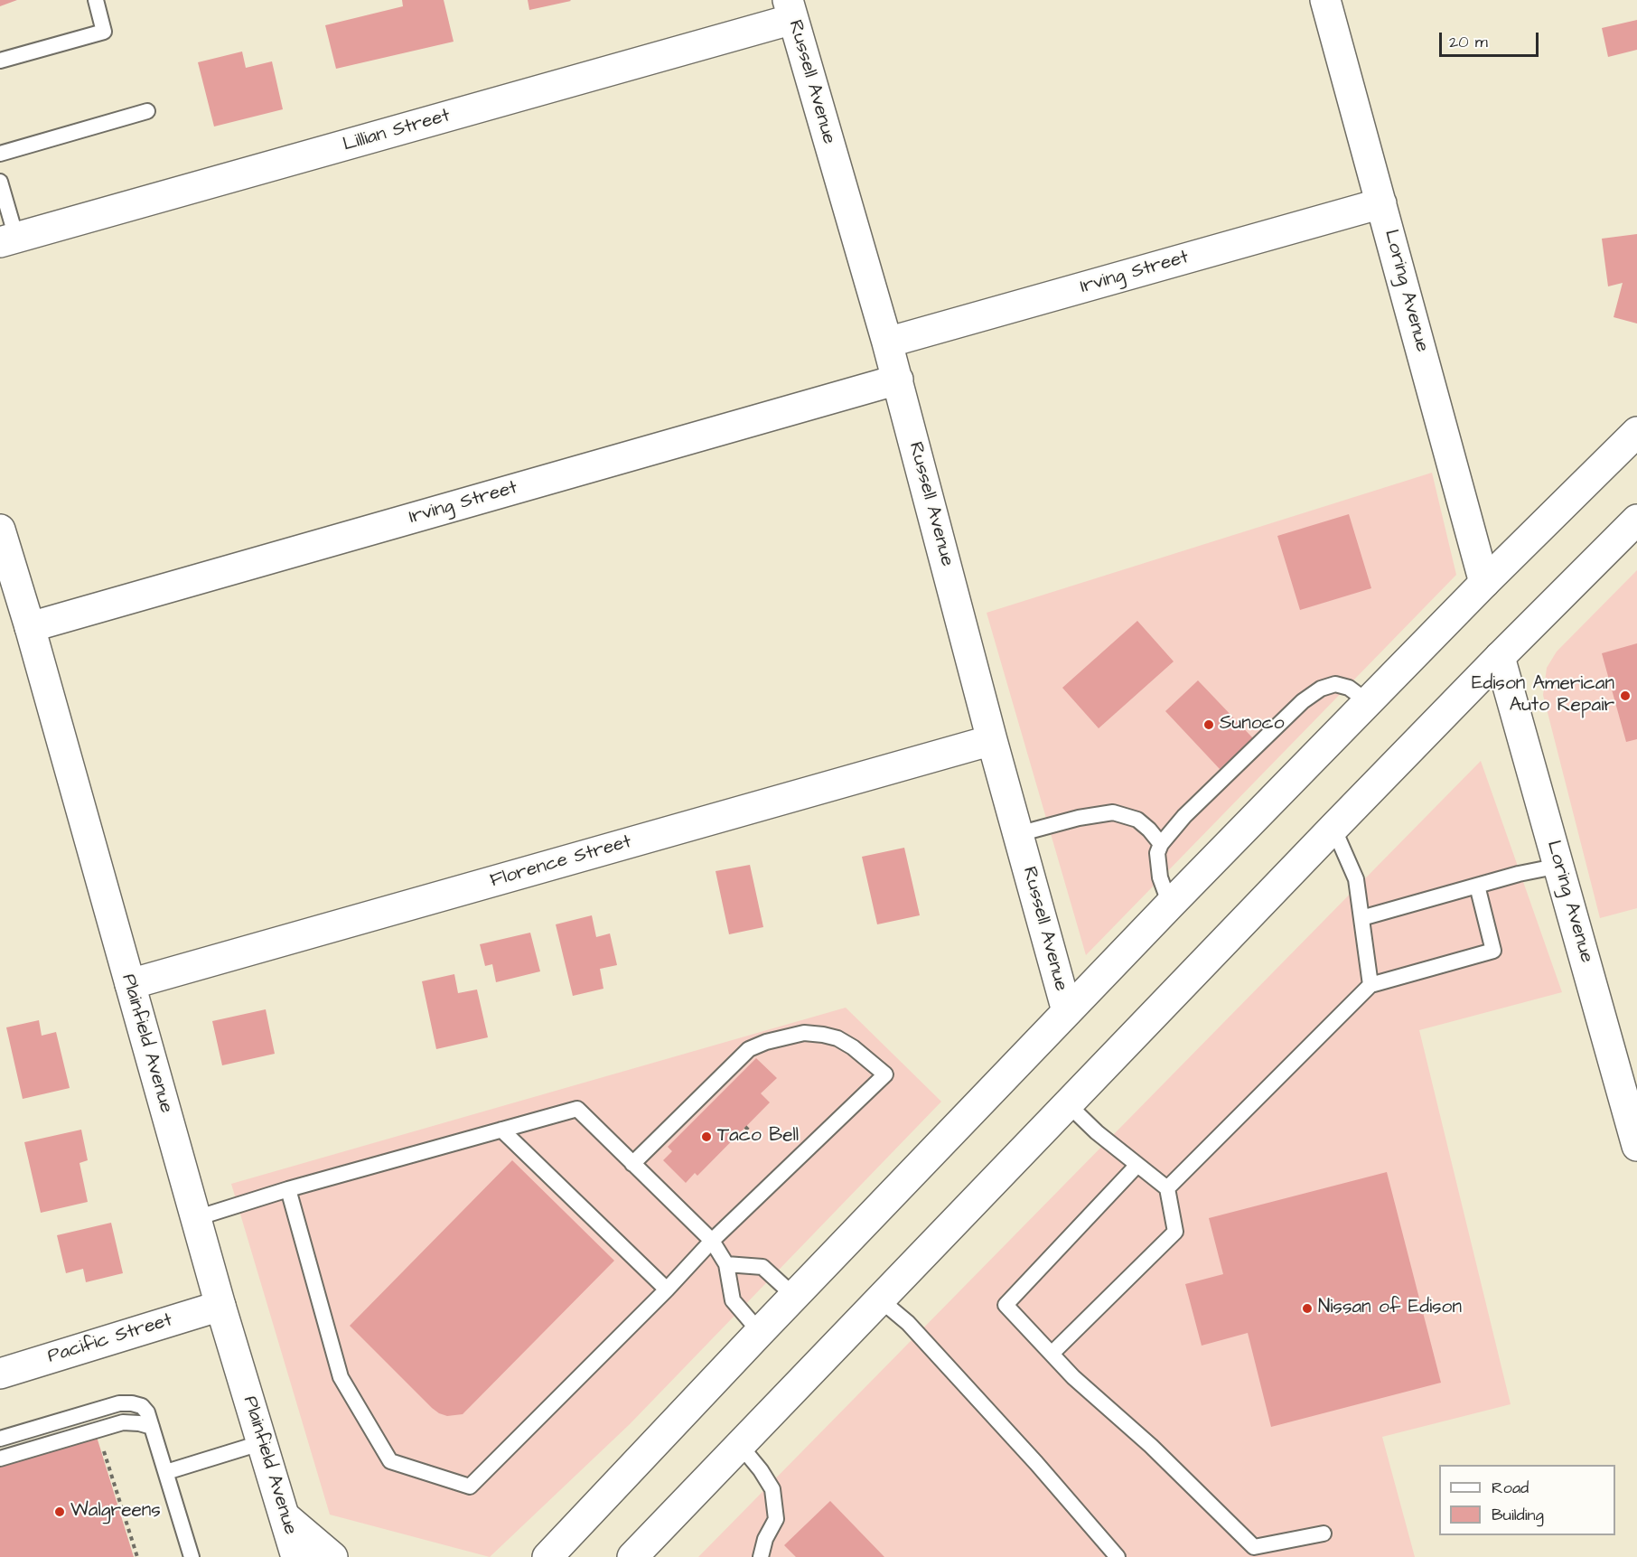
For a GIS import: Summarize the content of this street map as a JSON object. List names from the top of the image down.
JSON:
{
  "streets": {
    "main road": [
      "Russell Avenue",
      "Lillian Street",
      "Irving Street",
      "Loring Avenue",
      "Florence Street",
      "Plainfield Avenue",
      "Pacific Street"
    ]
  },
  "crossings": [
    ["Russell Avenue", "Lillian Street"],
    ["Russell Avenue", "Irving Street"],
    ["Russell Avenue", "Florence Street"],
    ["Irving Street", "Loring Avenue"],
    ["Irving Street", "Plainfield Avenue"],
    ["Florence Street", "Plainfield Avenue"],
    ["Plainfield Avenue", "Pacific Street"]
  ],
  "places": [
    "Edison American Auto Repair",
    "Sunoco",
    "Taco Bell",
    "Nissan of Edison",
    "Walgreens"
  ],
  "legend": ["Road", "Building"],
  "scale_bar": "20 m"
}
